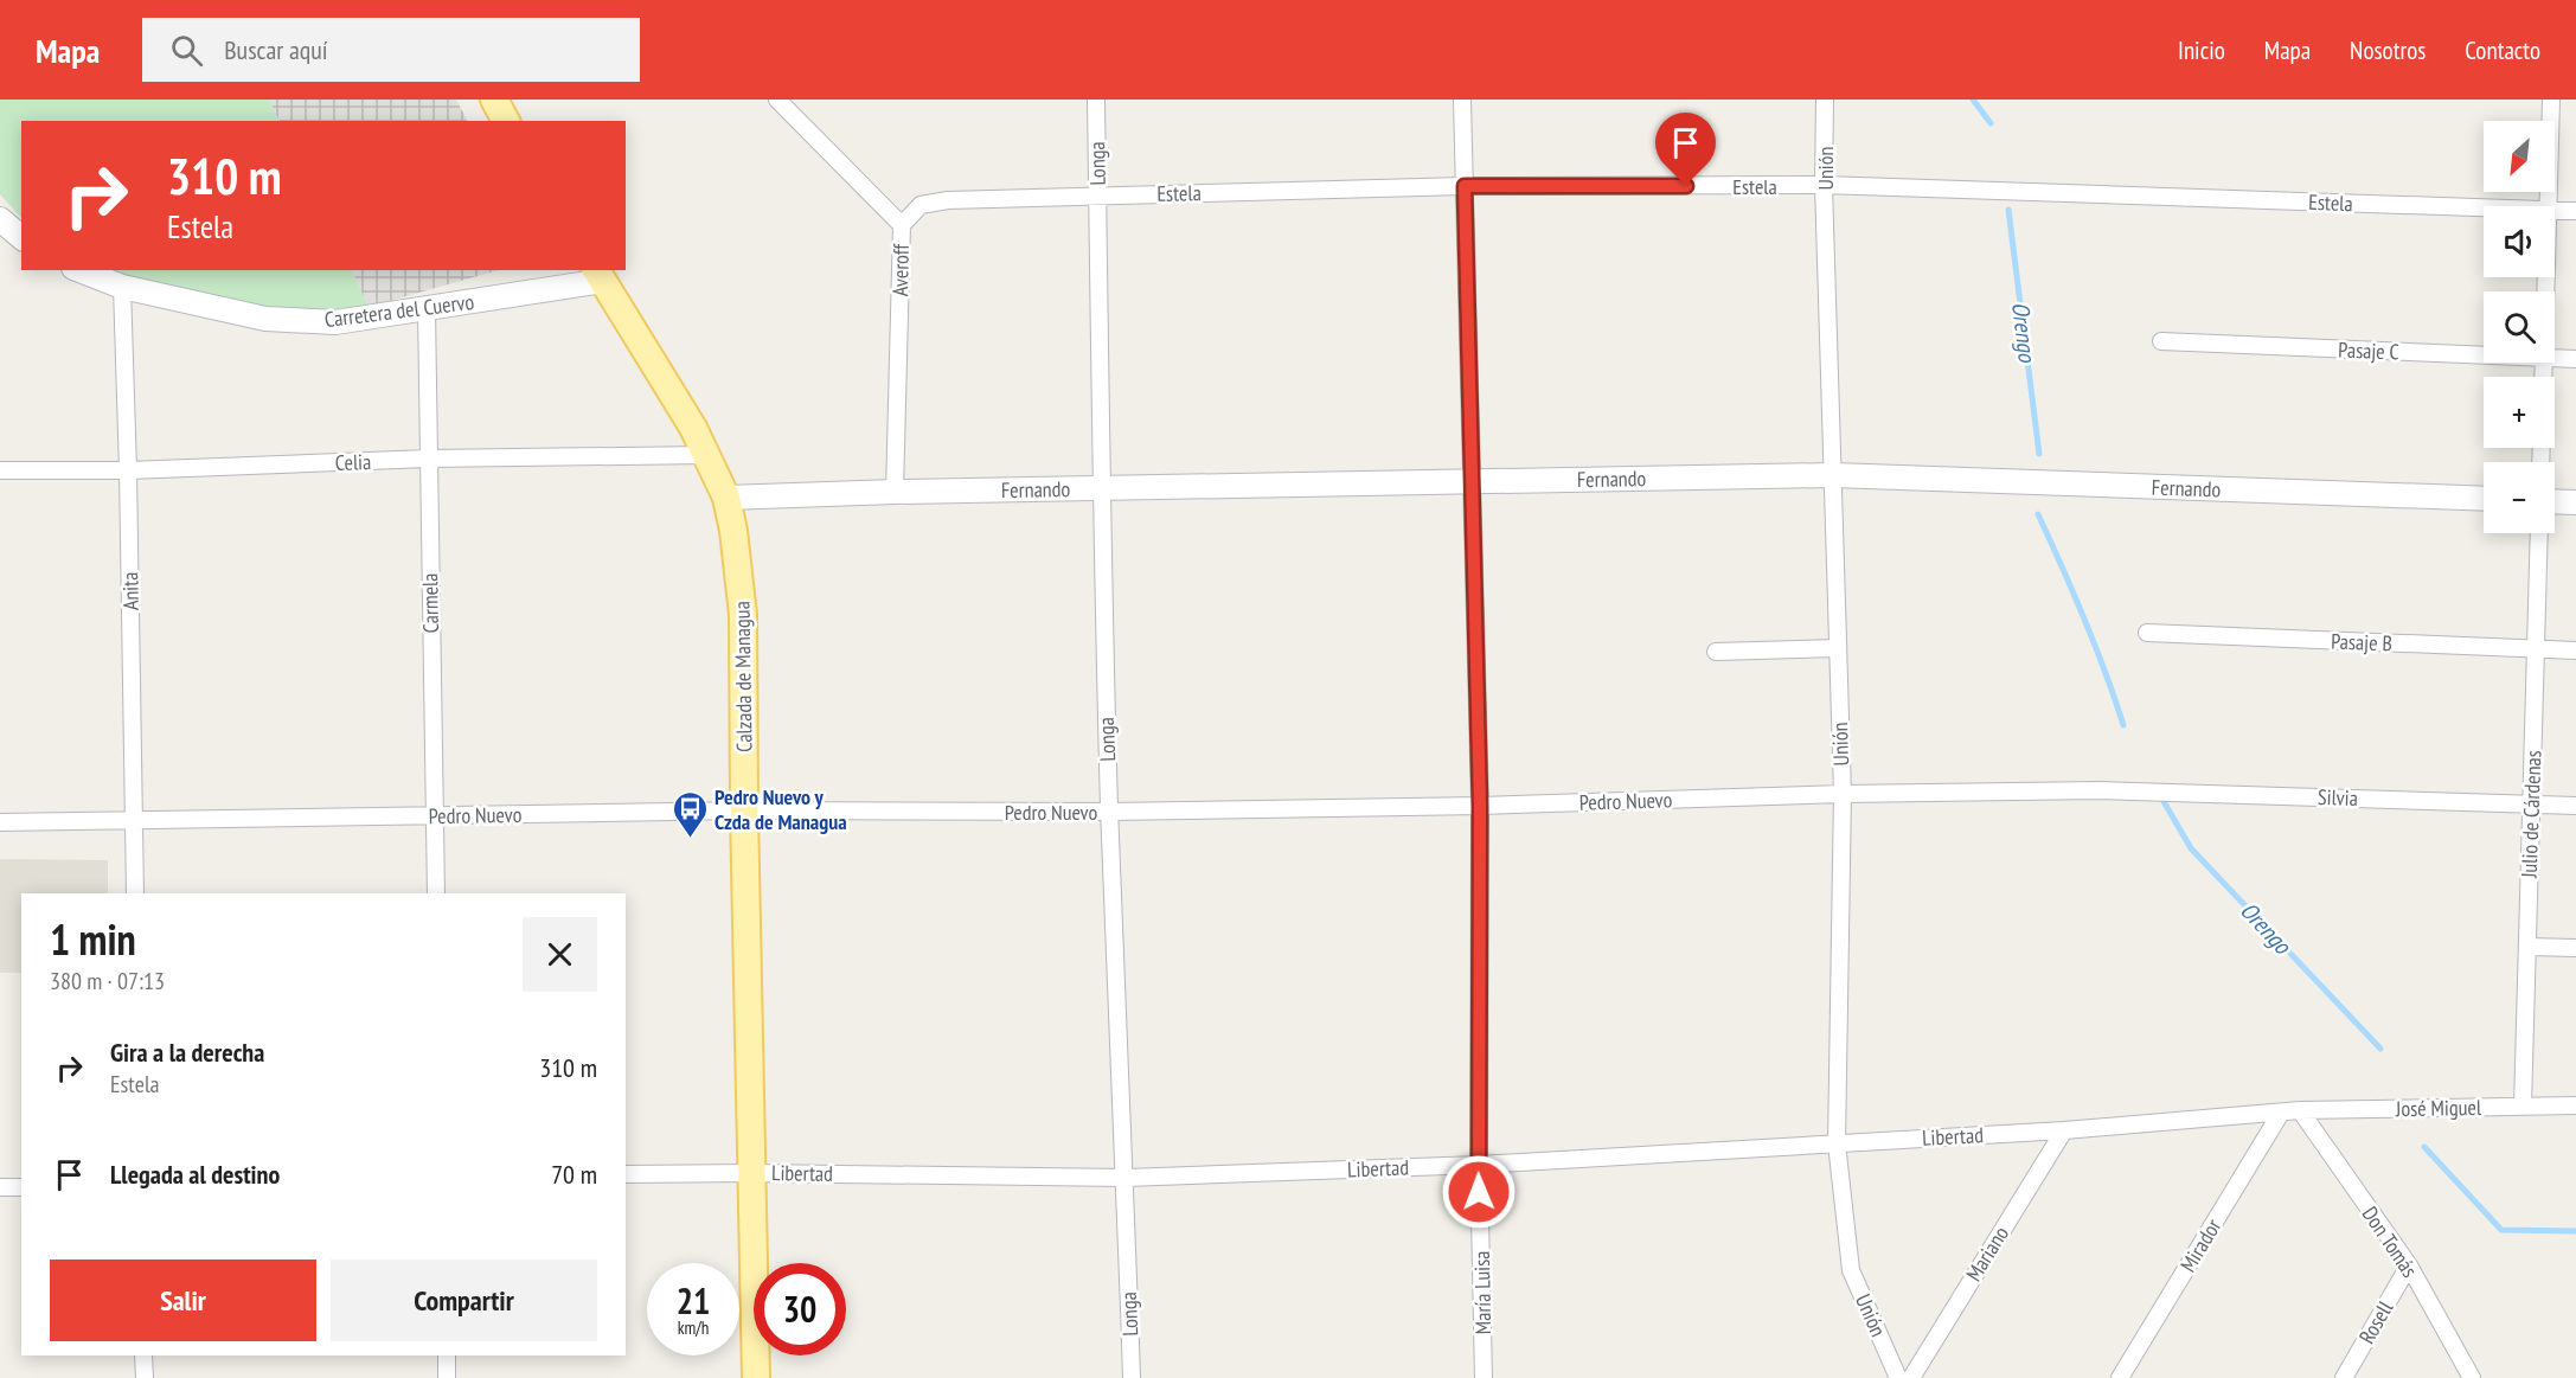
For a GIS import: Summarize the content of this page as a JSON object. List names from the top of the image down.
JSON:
{
  "streets": {
    "main road": ["Calzada de Managua"],
    "street": [
      "Longa",
      "Unión",
      "Estela",
      "Averoff",
      "Carretera del Cuervo",
      "Pasaje C",
      "Celia",
      "Fernando",
      "Anita",
      "Carmela",
      "Pasaje B",
      "Silvia",
      "Pedro Nuevo",
      "Julio de Cárdenas",
      "José Miguel",
      "Libertad",
      "Don Tomás",
      "Mirador",
      "Mariano",
      "María Luisa",
      "Rosell"
    ]
  },
  "crossings": [
    ["Longa", "Estela"],
    ["Longa", "Fernando"],
    ["Longa", "Pedro Nuevo"],
    ["Longa", "Libertad"],
    ["Unión", "Estela"],
    ["Unión", "Fernando"],
    ["Unión", "Pedro Nuevo"],
    ["Unión", "Libertad"],
    ["Estela", "Averoff"],
    ["Estela", "María Luisa"],
    ["Averoff", "Fernando"],
    ["Carretera del Cuervo", "Anita"],
    ["Carretera del Cuervo", "Carmela"],
    ["Carretera del Cuervo", "Calzada de Managua"],
    ["Celia", "Anita"],
    ["Celia", "Carmela"],
    ["Celia", "Calzada de Managua"],
    ["Fernando", "Calzada de Managua"],
    ["Fernando", "María Luisa"],
    ["Anita", "Pedro Nuevo"],
    ["Carmela", "Pedro Nuevo"],
    ["Pasaje B", "Julio de Cárdenas"],
    ["Calzada de Managua", "Pedro Nuevo"],
    ["Calzada de Managua", "Libertad"],
    ["Silvia", "Pedro Nuevo"],
    ["Silvia", "Julio de Cárdenas"],
    ["Pedro Nuevo", "María Luisa"],
    ["Julio de Cárdenas", "José Miguel"],
    ["José Miguel", "Libertad"],
    ["José Miguel", "Don Tomás"],
    ["Libertad", "Don Tomás"],
    ["Libertad", "Mirador"],
    ["Libertad", "Mariano"],
    ["Libertad", "María Luisa"],
    ["Don Tomás", "Rosell"]
  ],
  "water": ["Orengo"],
  "places": {
    "bus stop": ["Pedro Nuevo y Czda de Managua"]
  },
  "north": "bottom left",
  "page": {
    "header": "Mapa",
    "search": "Buscar aquí",
    "nav": [
      "Inicio",
      "Mapa",
      "Nosotros",
      "Contacto"
    ],
    "map_buttons": ["+", "−"],
    "turn": ["310 m", "Estela"],
    "heading": ["1 min", "380 m · 07:13"],
    "list": [
      {
        "name": "Gira a la derecha",
        "note": "Estela",
        "value": "310 m"
      },
      {
        "name": "Llegada al destino",
        "value": "70 m"
      }
    ],
    "buttons": ["Salir", "Compartir"],
    "speed": "21 km/h",
    "limit": "30"
  }
}
